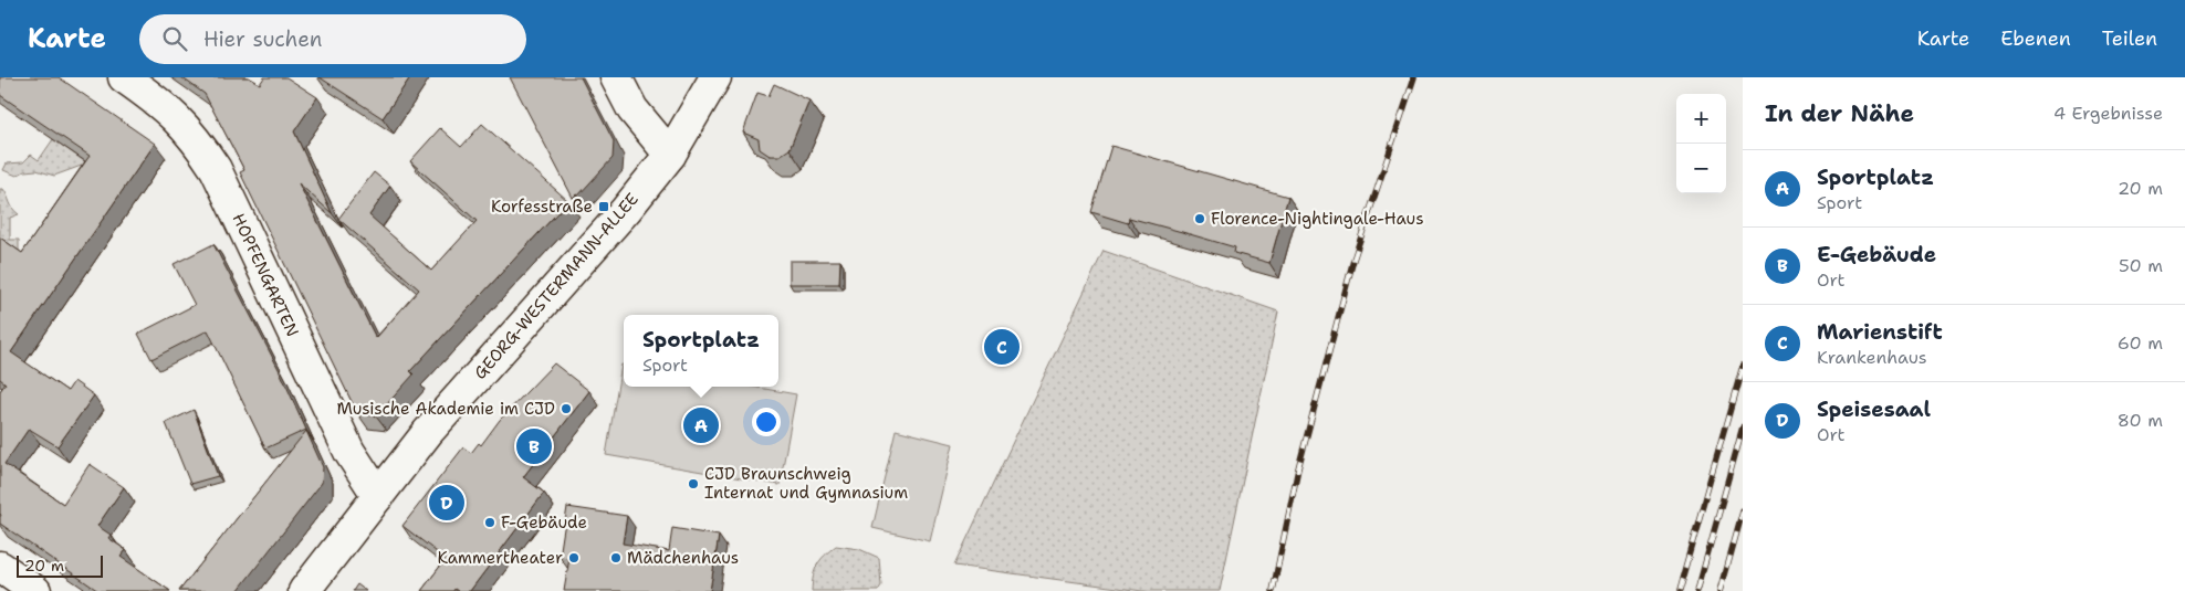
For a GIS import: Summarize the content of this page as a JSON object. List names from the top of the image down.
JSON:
{
  "streets": {
    "street": ["HOPFENGARTEN", "GEORG-WESTERMANN-ALLEE"]
  },
  "crossings": [
    ["HOPFENGARTEN", "GEORG-WESTERMANN-ALLEE"]
  ],
  "places": {
    "transit": ["Korfesstraße"],
    "other": [
      "Florence-Nightingale-Haus",
      "Musische Akademie im CJD",
      "CJD Braunschweig Internat und Gymnasium",
      "F-Gebäude",
      "Kammertheater",
      "Mädchenhaus"
    ]
  },
  "scale_bar": "20 m",
  "page": {
    "header": "Karte",
    "search": "Hier suchen",
    "nav": ["Karte", "Ebenen", "Teilen"],
    "heading": ["In der Nähe", "4 Ergebnisse"],
    "map_buttons": ["+", "−"],
    "list": [
      {
        "mark": "A",
        "name": "Sportplatz",
        "note": "Sport",
        "value": "20 m"
      },
      {
        "mark": "B",
        "name": "E-Gebäude",
        "note": "Ort",
        "value": "50 m"
      },
      {
        "mark": "C",
        "name": "Marienstift",
        "note": "Krankenhaus",
        "value": "60 m"
      },
      {
        "mark": "D",
        "name": "Speisesaal",
        "note": "Ort",
        "value": "80 m"
      }
    ],
    "popup": ["Sportplatz", "Sport"],
    "pins": [
      "C",
      "A",
      "B",
      "D"
    ],
    "scale": "20 m"
  }
}
